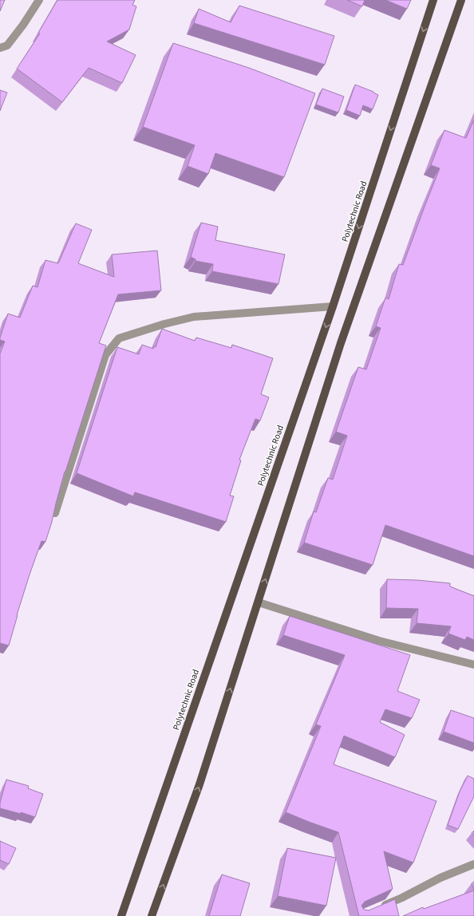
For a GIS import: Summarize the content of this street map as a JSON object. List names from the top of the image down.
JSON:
{
  "streets": {
    "main road": ["Polytechnic Road"]
  }
}
